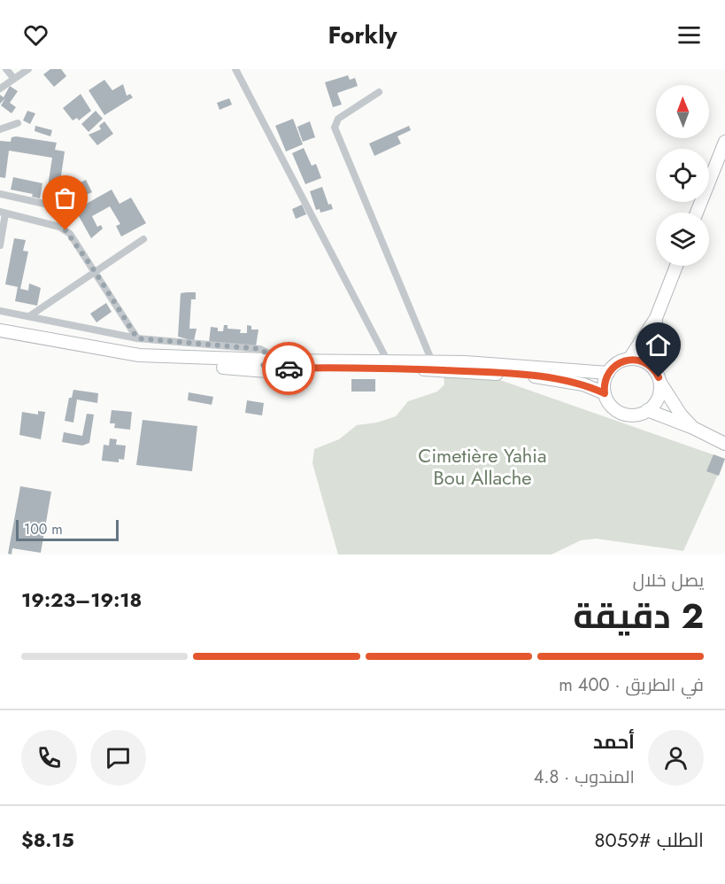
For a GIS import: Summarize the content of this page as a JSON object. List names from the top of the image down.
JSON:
{
  "parks": ["Cimetière Yahia Bou Allache"],
  "scale_bar": "100 m",
  "north": "top",
  "page": {
    "header": "Forkly",
    "scale": "100 m",
    "heading": ["2 دقيقة", "يصل خلال", "19:18–19:23"],
    "panel": [
      "أحمد",
      "المندوب · 4.8",
      "الطلب #8059",
      "$8.15"
    ],
    "bar": "في الطريق · 400 m"
  }
}
